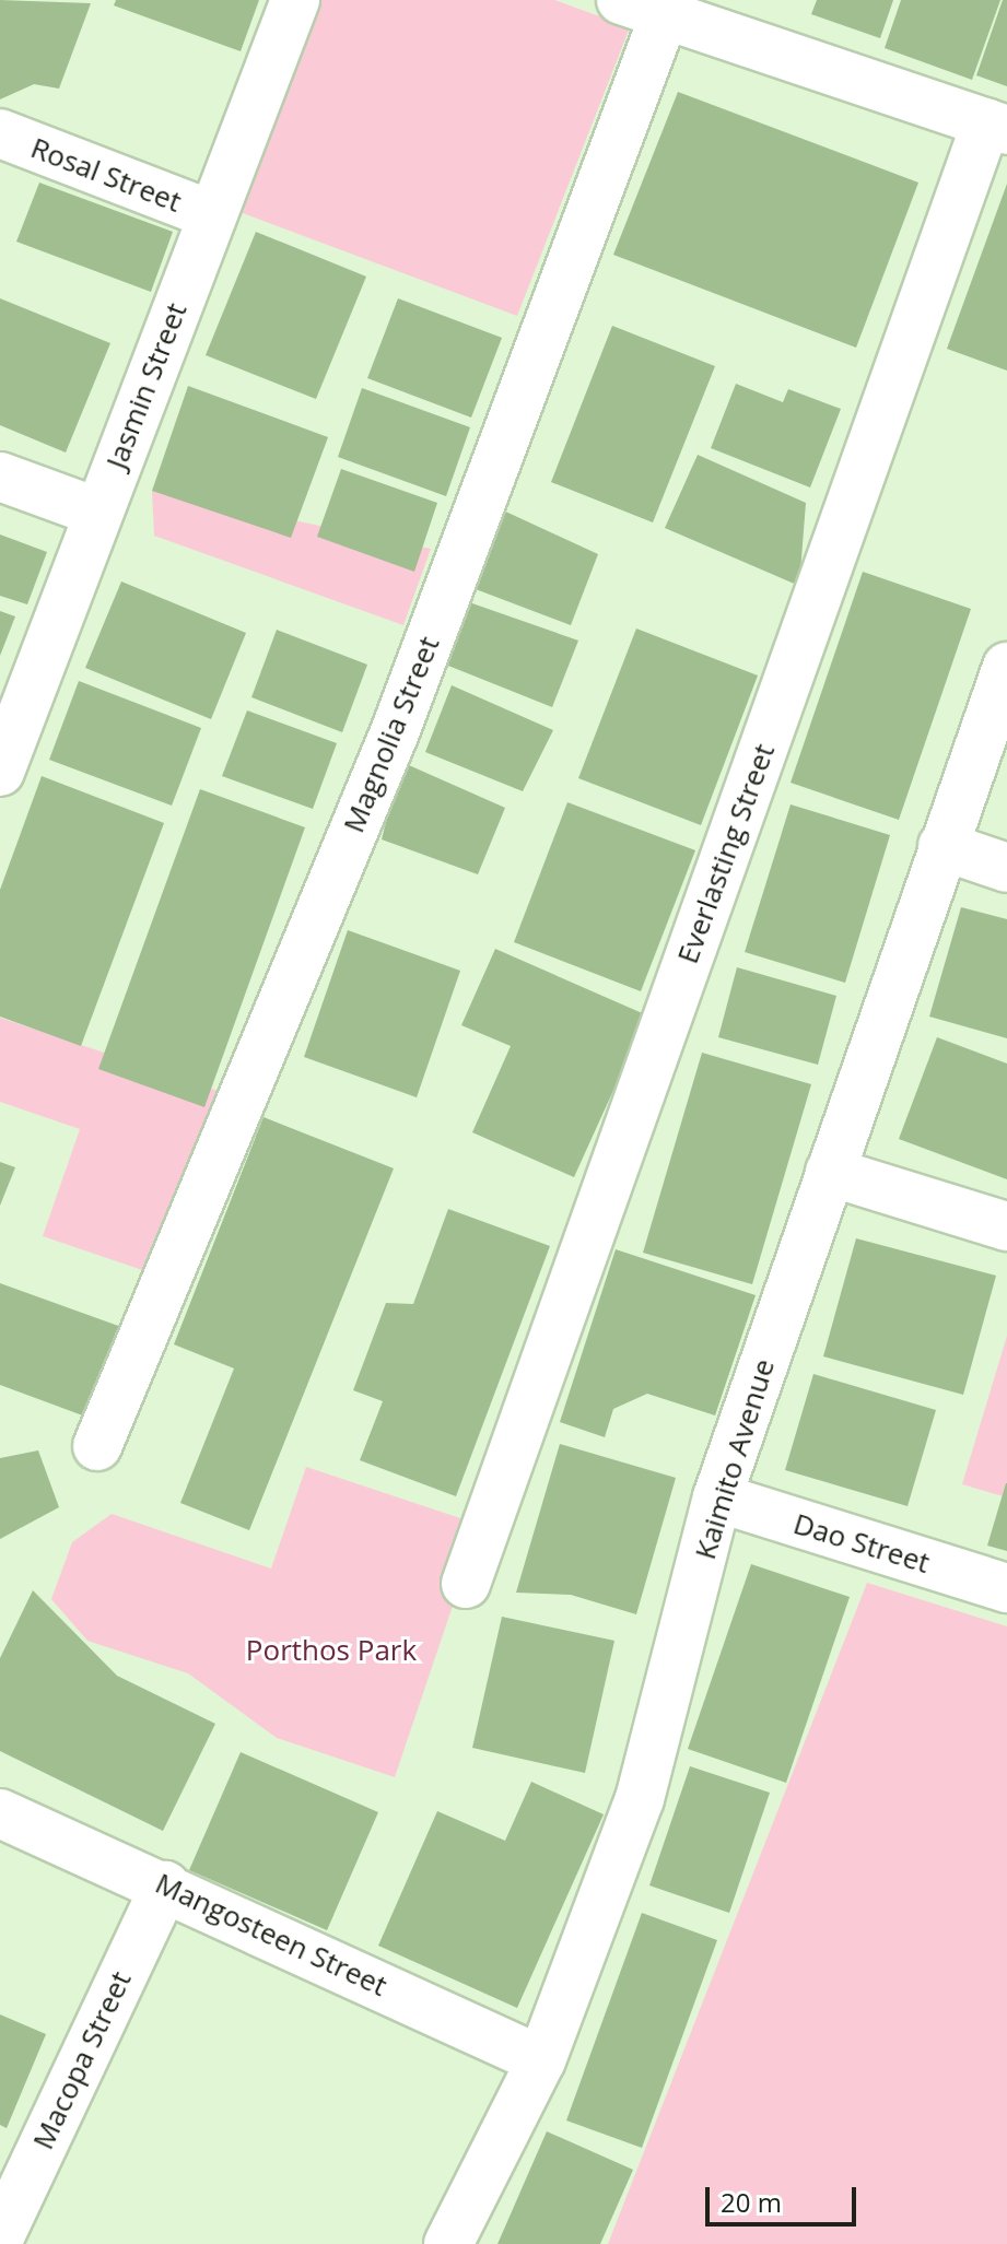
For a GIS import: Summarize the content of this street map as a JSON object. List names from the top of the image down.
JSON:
{
  "streets": {
    "street": [
      "Rosal Street",
      "Jasmin Street",
      "Magnolia Street",
      "Everlasting Street",
      "Kaimito Avenue",
      "Dao Street",
      "Mangosteen Street",
      "Macopa Street"
    ]
  },
  "crossings": [
    ["Rosal Street", "Jasmin Street"],
    ["Kaimito Avenue", "Dao Street"],
    ["Kaimito Avenue", "Mangosteen Street"],
    ["Mangosteen Street", "Macopa Street"]
  ],
  "parks": ["Porthos Park"],
  "scale_bar": "20 m"
}
